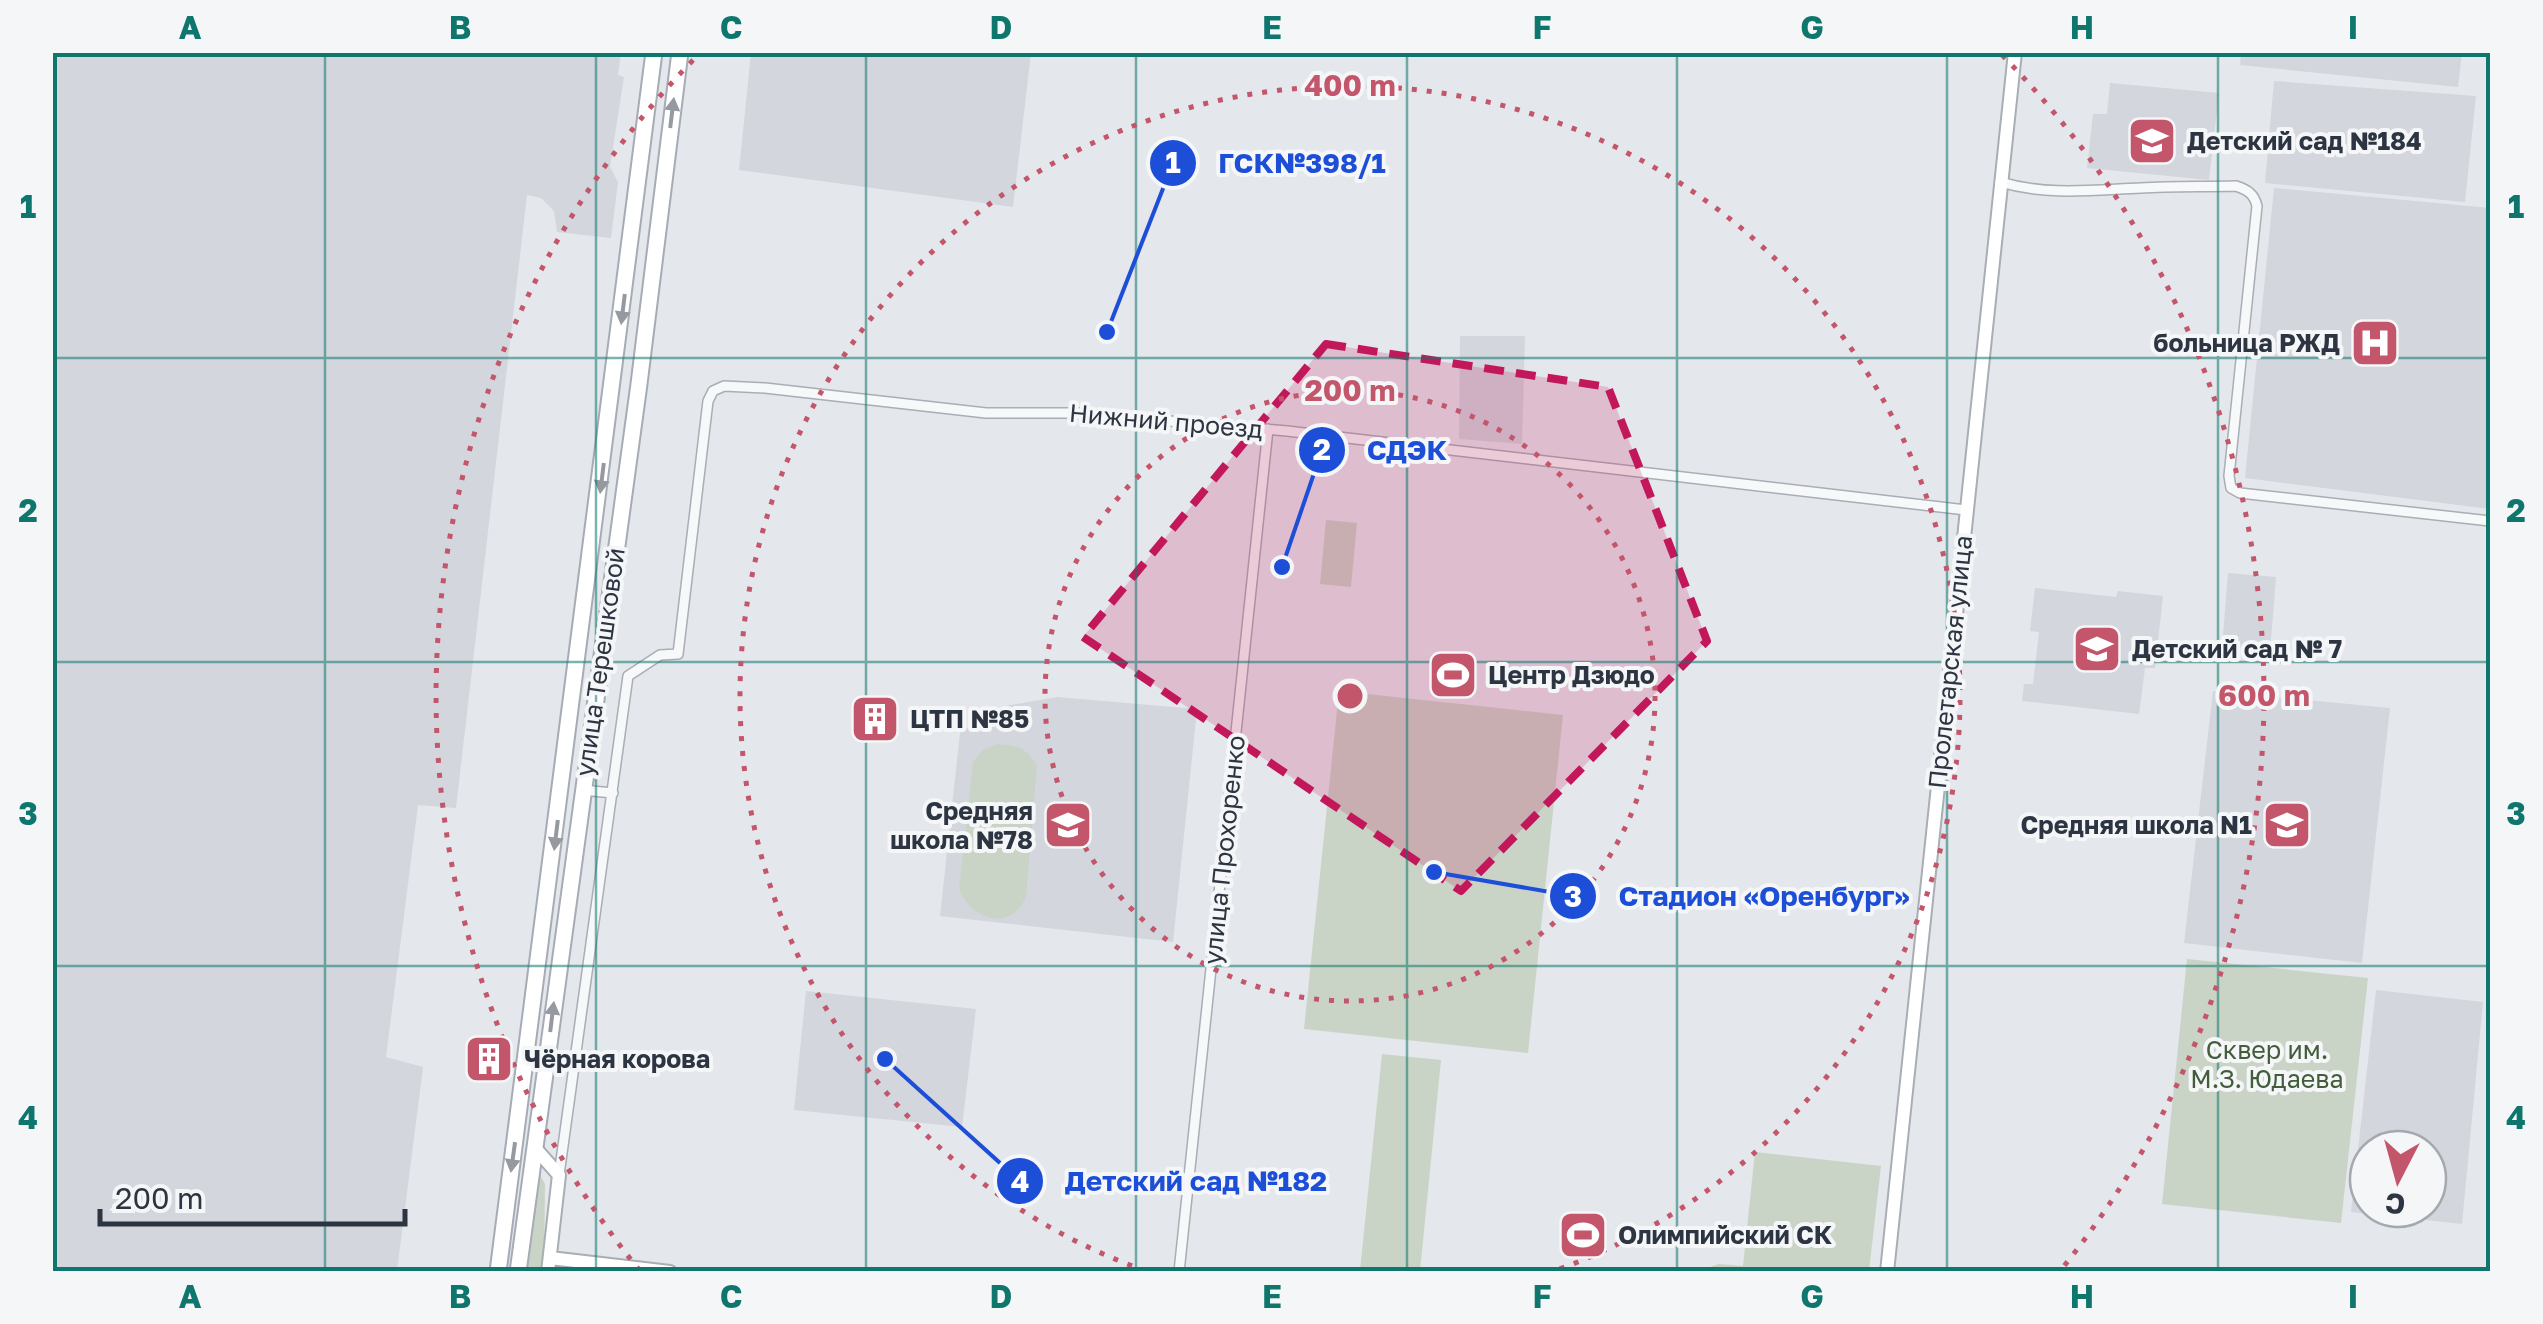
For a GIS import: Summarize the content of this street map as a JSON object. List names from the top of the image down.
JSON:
{
  "streets": {
    "main road": ["улица Терешковой", "Пролетарская улица"],
    "street": ["Нижний проезд", "улица Прохоренко"]
  },
  "crossings": [
    ["Нижний проезд", "Пролетарская улица"],
    ["Нижний проезд", "улица Прохоренко"]
  ],
  "parks": ["Сквер им. М.З. Юдаева"],
  "places": {
    "school or university": [
      "Детский сад №184",
      "Детский сад № 7",
      "Средняя школа №78",
      "Средняя школа N1"
    ],
    "other": [
      "ГСК№398/1",
      "СДЭК",
      "Стадион «Оренбург»",
      "Детский сад №182"
    ],
    "hospital": ["больница РЖД"],
    "sports": ["Центр Дзюдо", "Олимпийский СК"],
    "building": ["ЦТП №85", "Чёрная корова"]
  },
  "scale_bar": "200 m",
  "north": "bottom",
  "grid": {
    "columns": [
      "A",
      "B",
      "C",
      "D",
      "E",
      "F",
      "G",
      "H",
      "I"
    ],
    "rows": [
      "1",
      "2",
      "3",
      "4"
    ]
  },
  "rings": ["400 m", "200 m", "600 m"]
}
